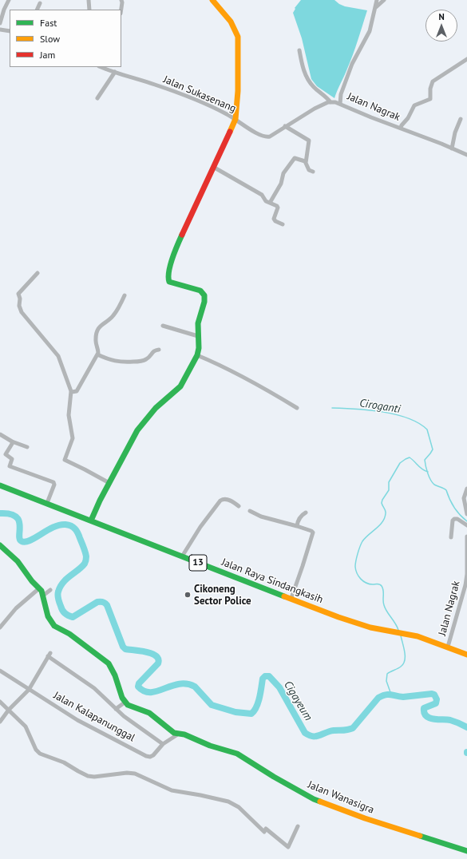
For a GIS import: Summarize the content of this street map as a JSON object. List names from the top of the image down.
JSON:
{
  "streets": {
    "main road": ["13", "Jalan Raya Sindangkasih", "Jalan Wanasigra"],
    "street": ["Jalan Sukasenang", "Jalan Nagrak", "Jalan Kalapanunggal"]
  },
  "crossings": [
    ["Jalan Nagrak", "13"],
    ["Jalan Nagrak", "Jalan Raya Sindangkasih"],
    ["13", "Jalan Raya Sindangkasih"],
    ["Jalan Kalapanunggal", "Jalan Wanasigra"]
  ],
  "water": ["Ciroganti", "Cigayeum"],
  "places": ["Cikoneng Sector Police"],
  "legend": ["Fast", "Slow", "Jam"],
  "north": "top"
}
